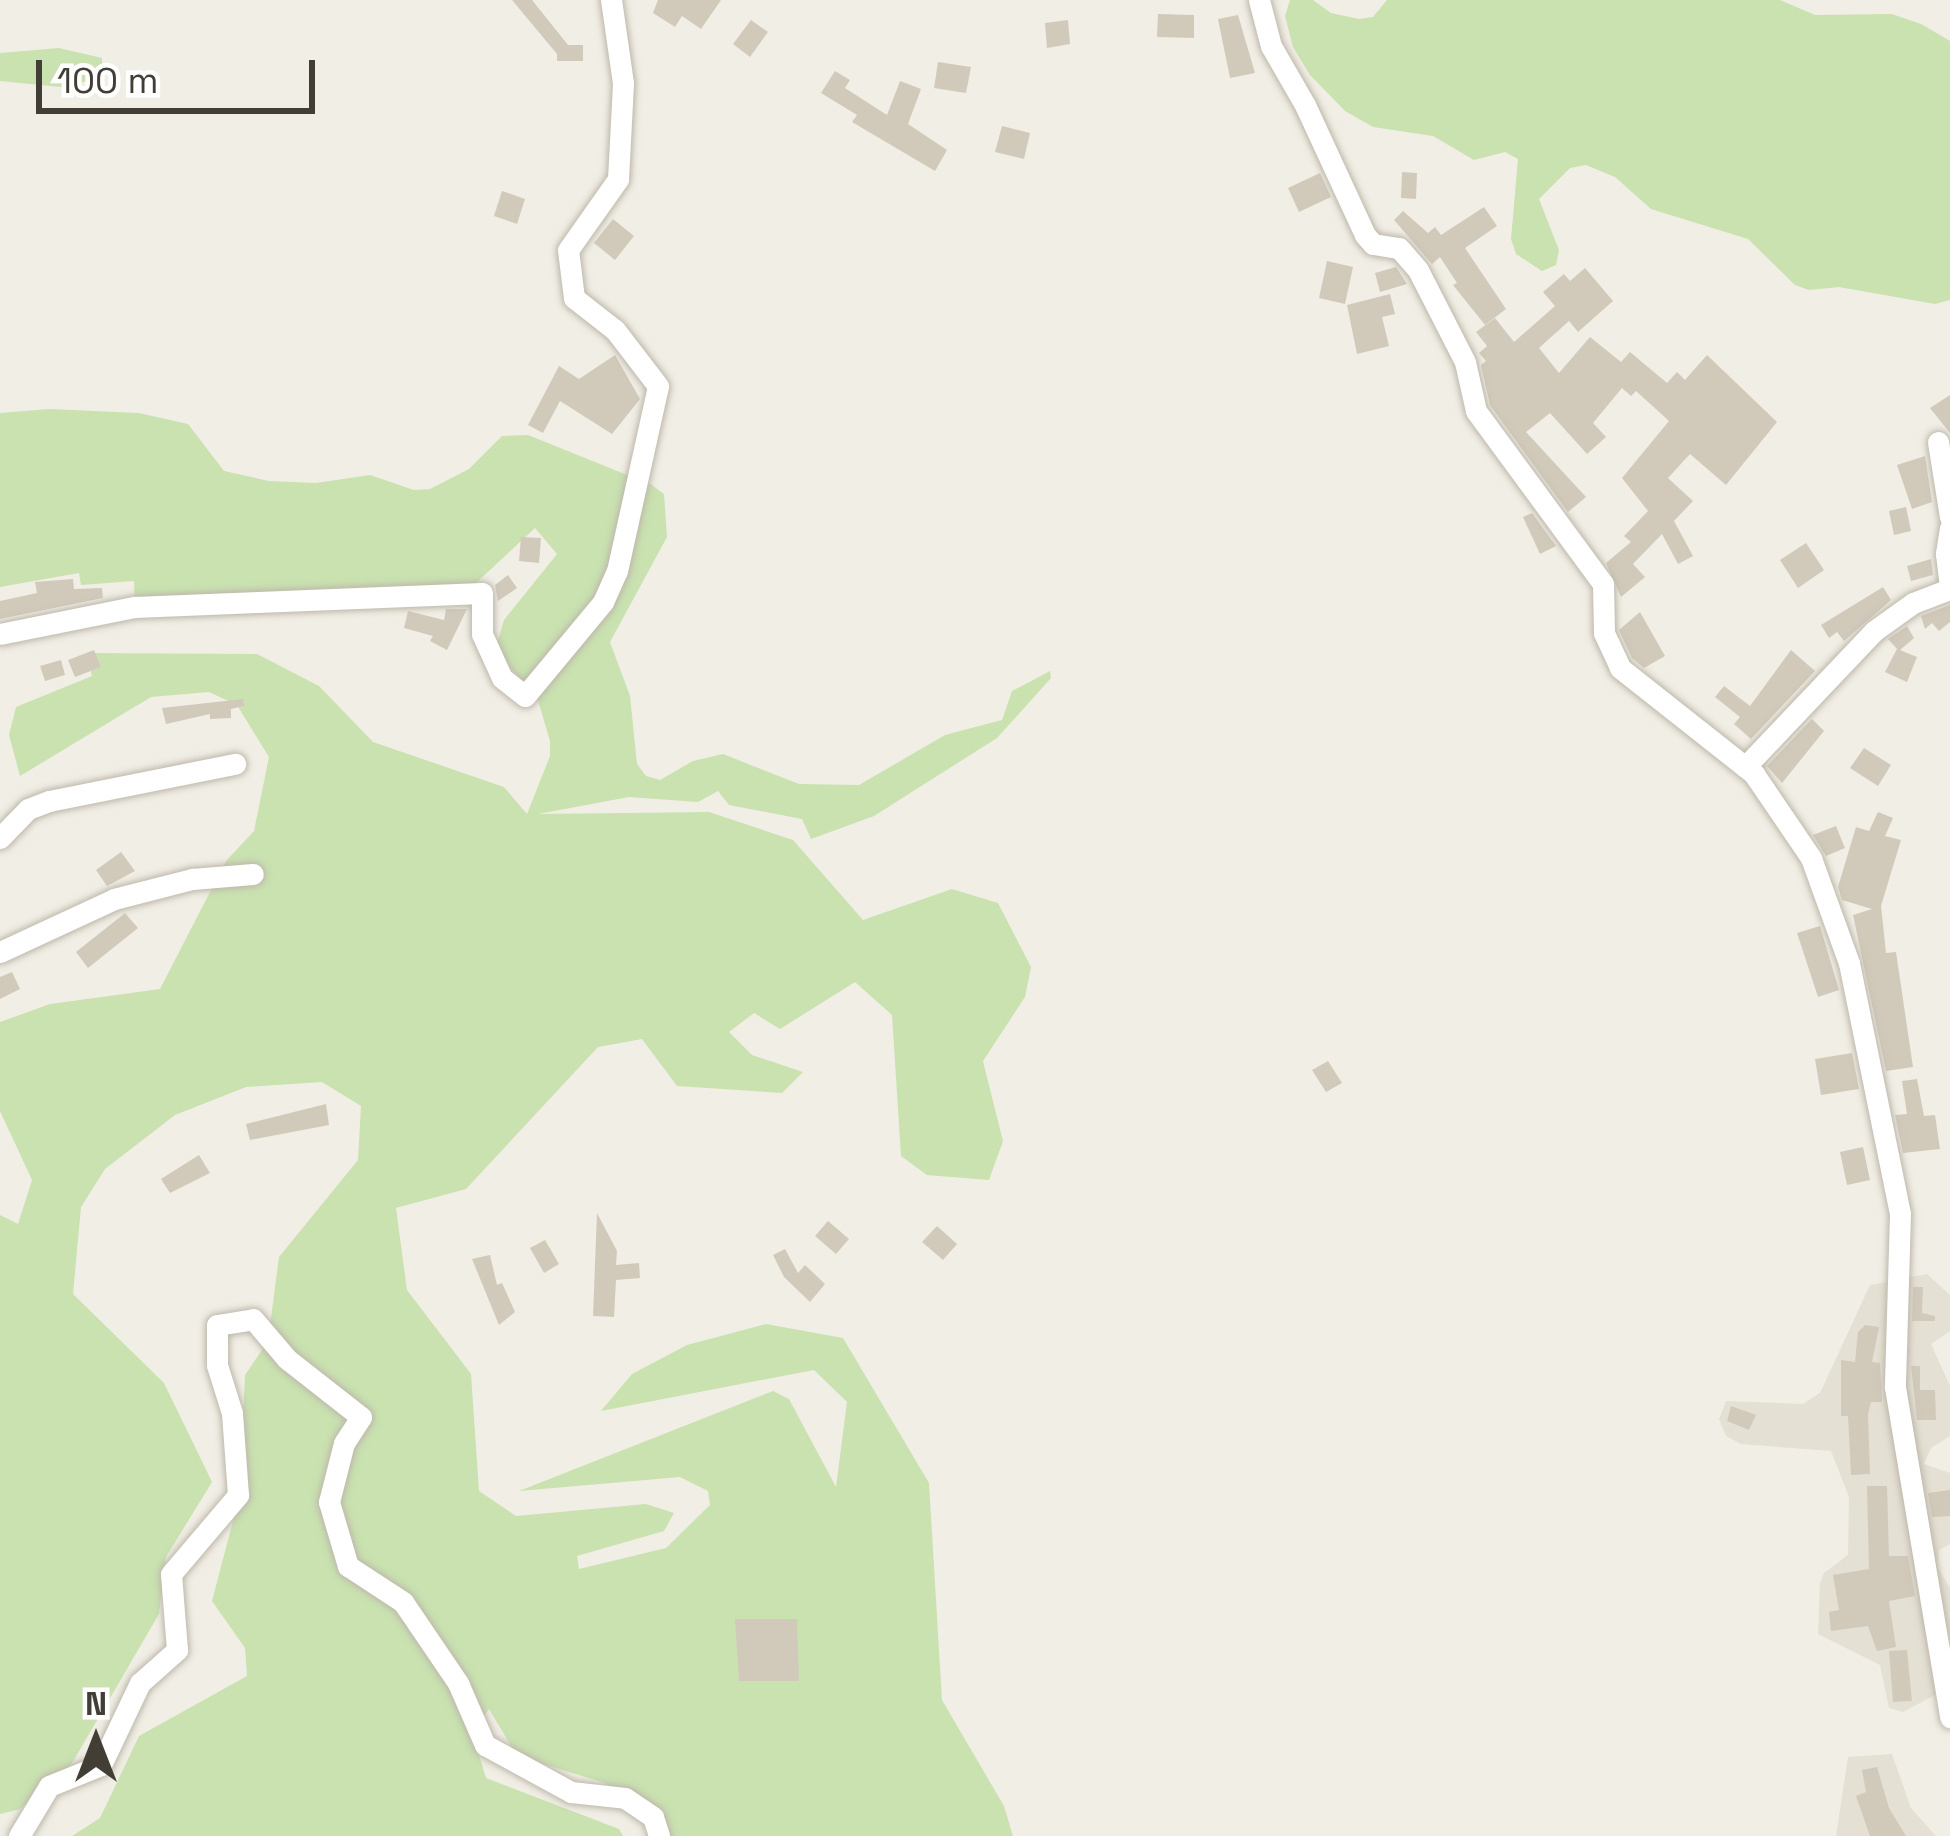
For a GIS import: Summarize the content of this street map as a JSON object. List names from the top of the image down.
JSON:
{
  "scale_bar": "100 m",
  "north": "top"
}
